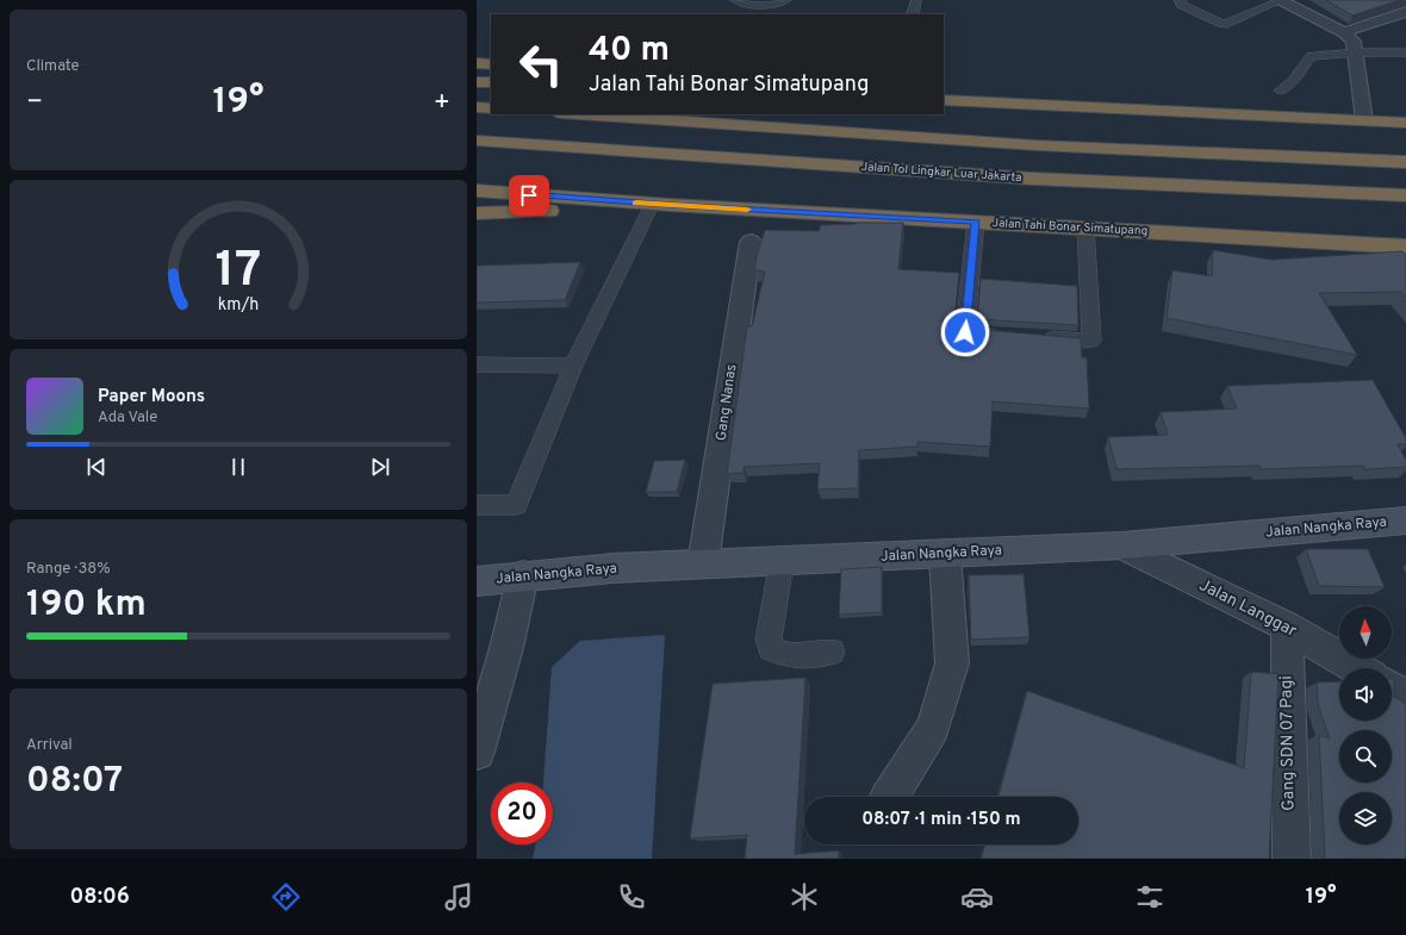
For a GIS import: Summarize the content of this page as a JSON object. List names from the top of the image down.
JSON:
{
  "streets": {
    "highway": ["Jalan Tol Lingkar Luar Jakarta", "Jalan Tahi Bonar Simatupang"],
    "street": [
      "Gang Nanas",
      "Jalan Nangka Raya",
      "Jalan Langgar",
      "Gang SDN 07 Pagi"
    ]
  },
  "crossings": [
    ["Gang Nanas", "Jalan Nangka Raya"],
    ["Jalan Nangka Raya", "Jalan Langgar"],
    ["Jalan Langgar", "Gang SDN 07 Pagi"]
  ],
  "north": "top",
  "page": {
    "tile": [
      "Climate",
      ["Range · 38%", "190 km"],
      ["Arrival", "08:07"]
    ],
    "turn": ["40 m", "Jalan Tahi Bonar Simatupang"],
    "heat": ["−", "19°", "+"],
    "song": ["Paper Moons", "Ada Vale"],
    "limit": "20",
    "trip": "08:07 · 1 min · 150 m",
    "tabs": ["08:06", "19°"],
    "gauge": ["17", "km/h"]
  }
}
